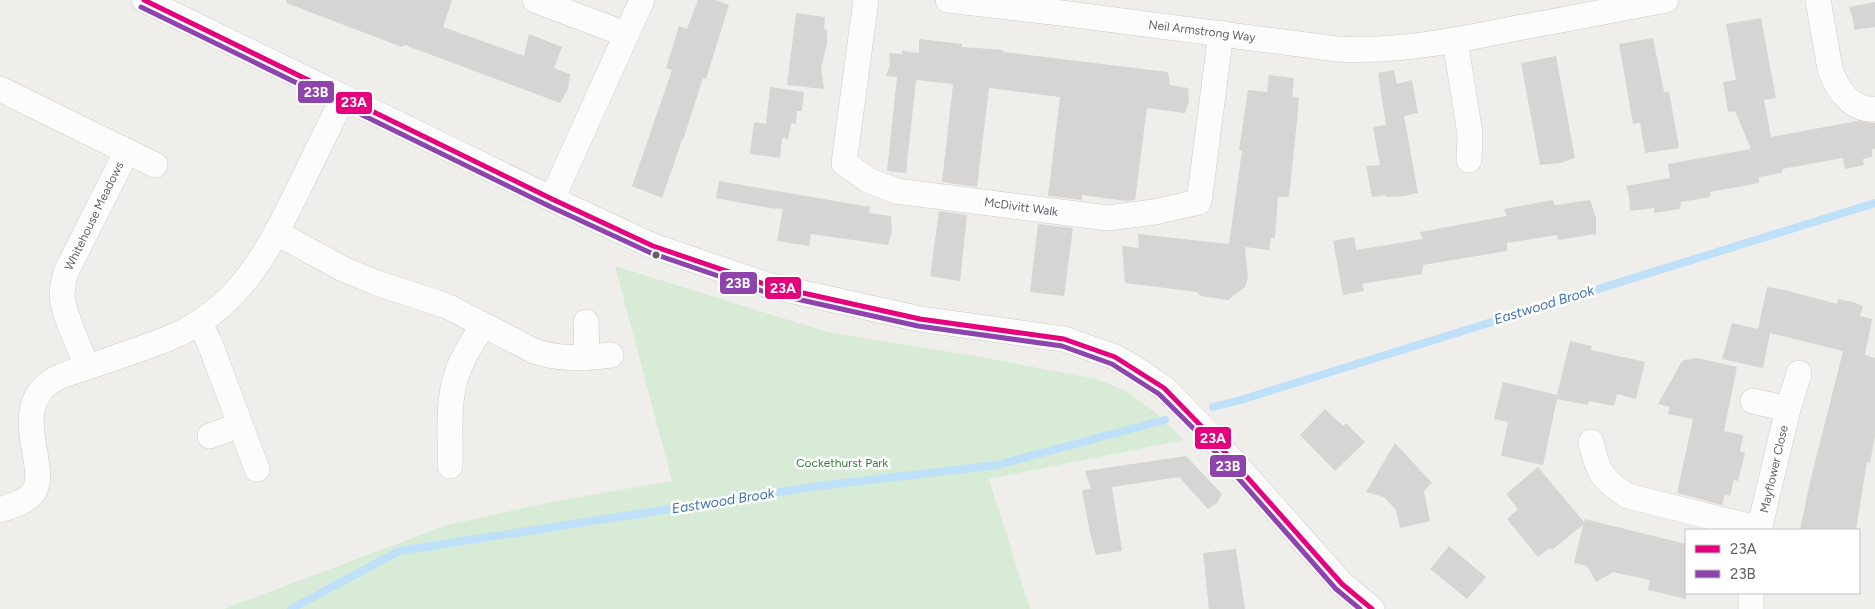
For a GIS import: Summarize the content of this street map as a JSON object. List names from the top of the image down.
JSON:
{
  "streets": {
    "street": [
      "Neil Armstrong Way",
      "McDivitt Walk",
      "Whitehouse Meadows",
      "Mayflower Close"
    ]
  },
  "crossings": [
    ["Neil Armstrong Way", "McDivitt Walk"]
  ],
  "water": ["Eastwood Brook"],
  "parks": ["Cockethurst Park"],
  "lines": ["transit line 23A", "transit line 23B"],
  "legend": ["23A", "23B"]
}
